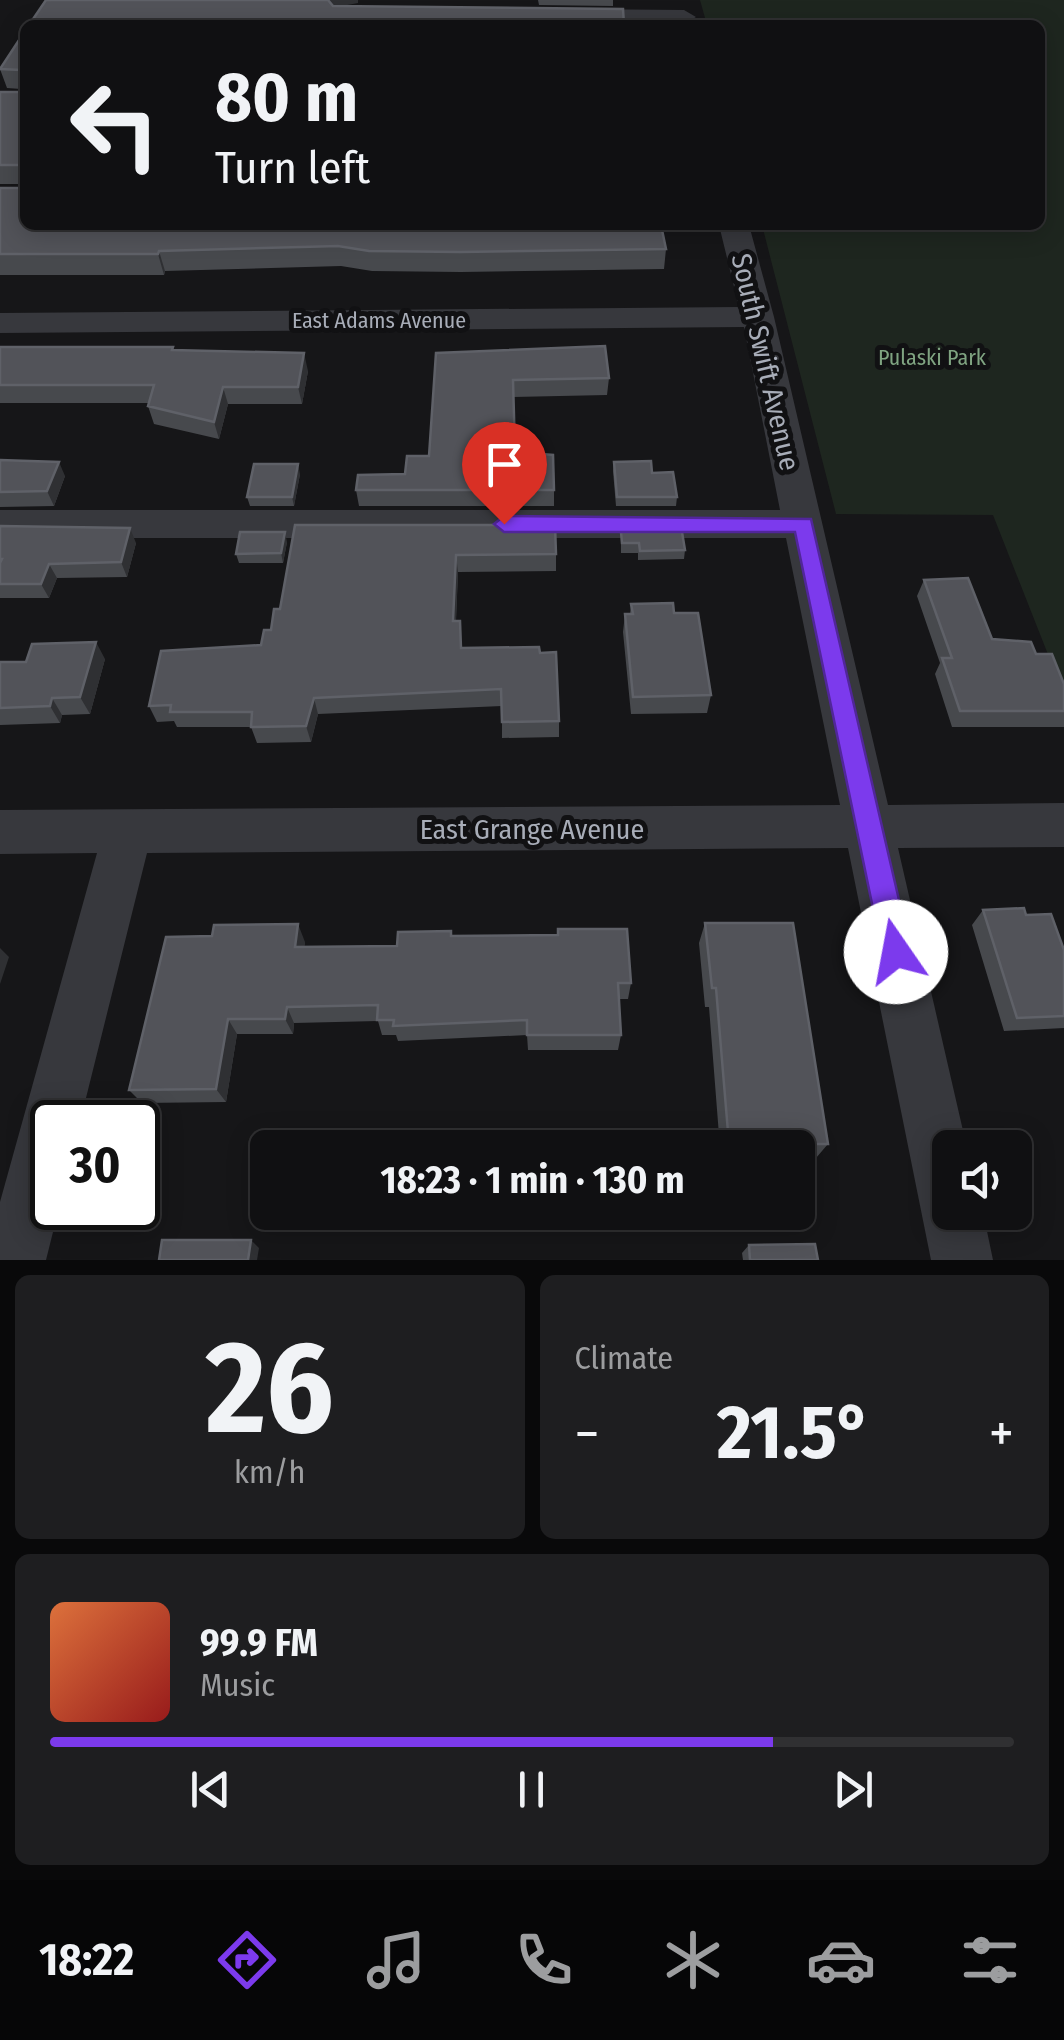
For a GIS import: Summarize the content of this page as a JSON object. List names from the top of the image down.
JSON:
{
  "streets": {
    "street": ["East Adams Avenue", "South Swift Avenue", "East Grange Avenue"]
  },
  "crossings": [
    ["East Adams Avenue", "South Swift Avenue"],
    ["South Swift Avenue", "East Grange Avenue"]
  ],
  "parks": ["Pulaski Park"],
  "page": {
    "turn": ["80 m", "Turn left"],
    "limit": "30",
    "trip": "18:23 · 1 min · 130 m",
    "tile": [
      ["26", "km/h"],
      "Climate"
    ],
    "heat": ["−", "21.5°", "+"],
    "song": ["99.9 FM", "Music"],
    "tabs": "18:22"
  }
}
